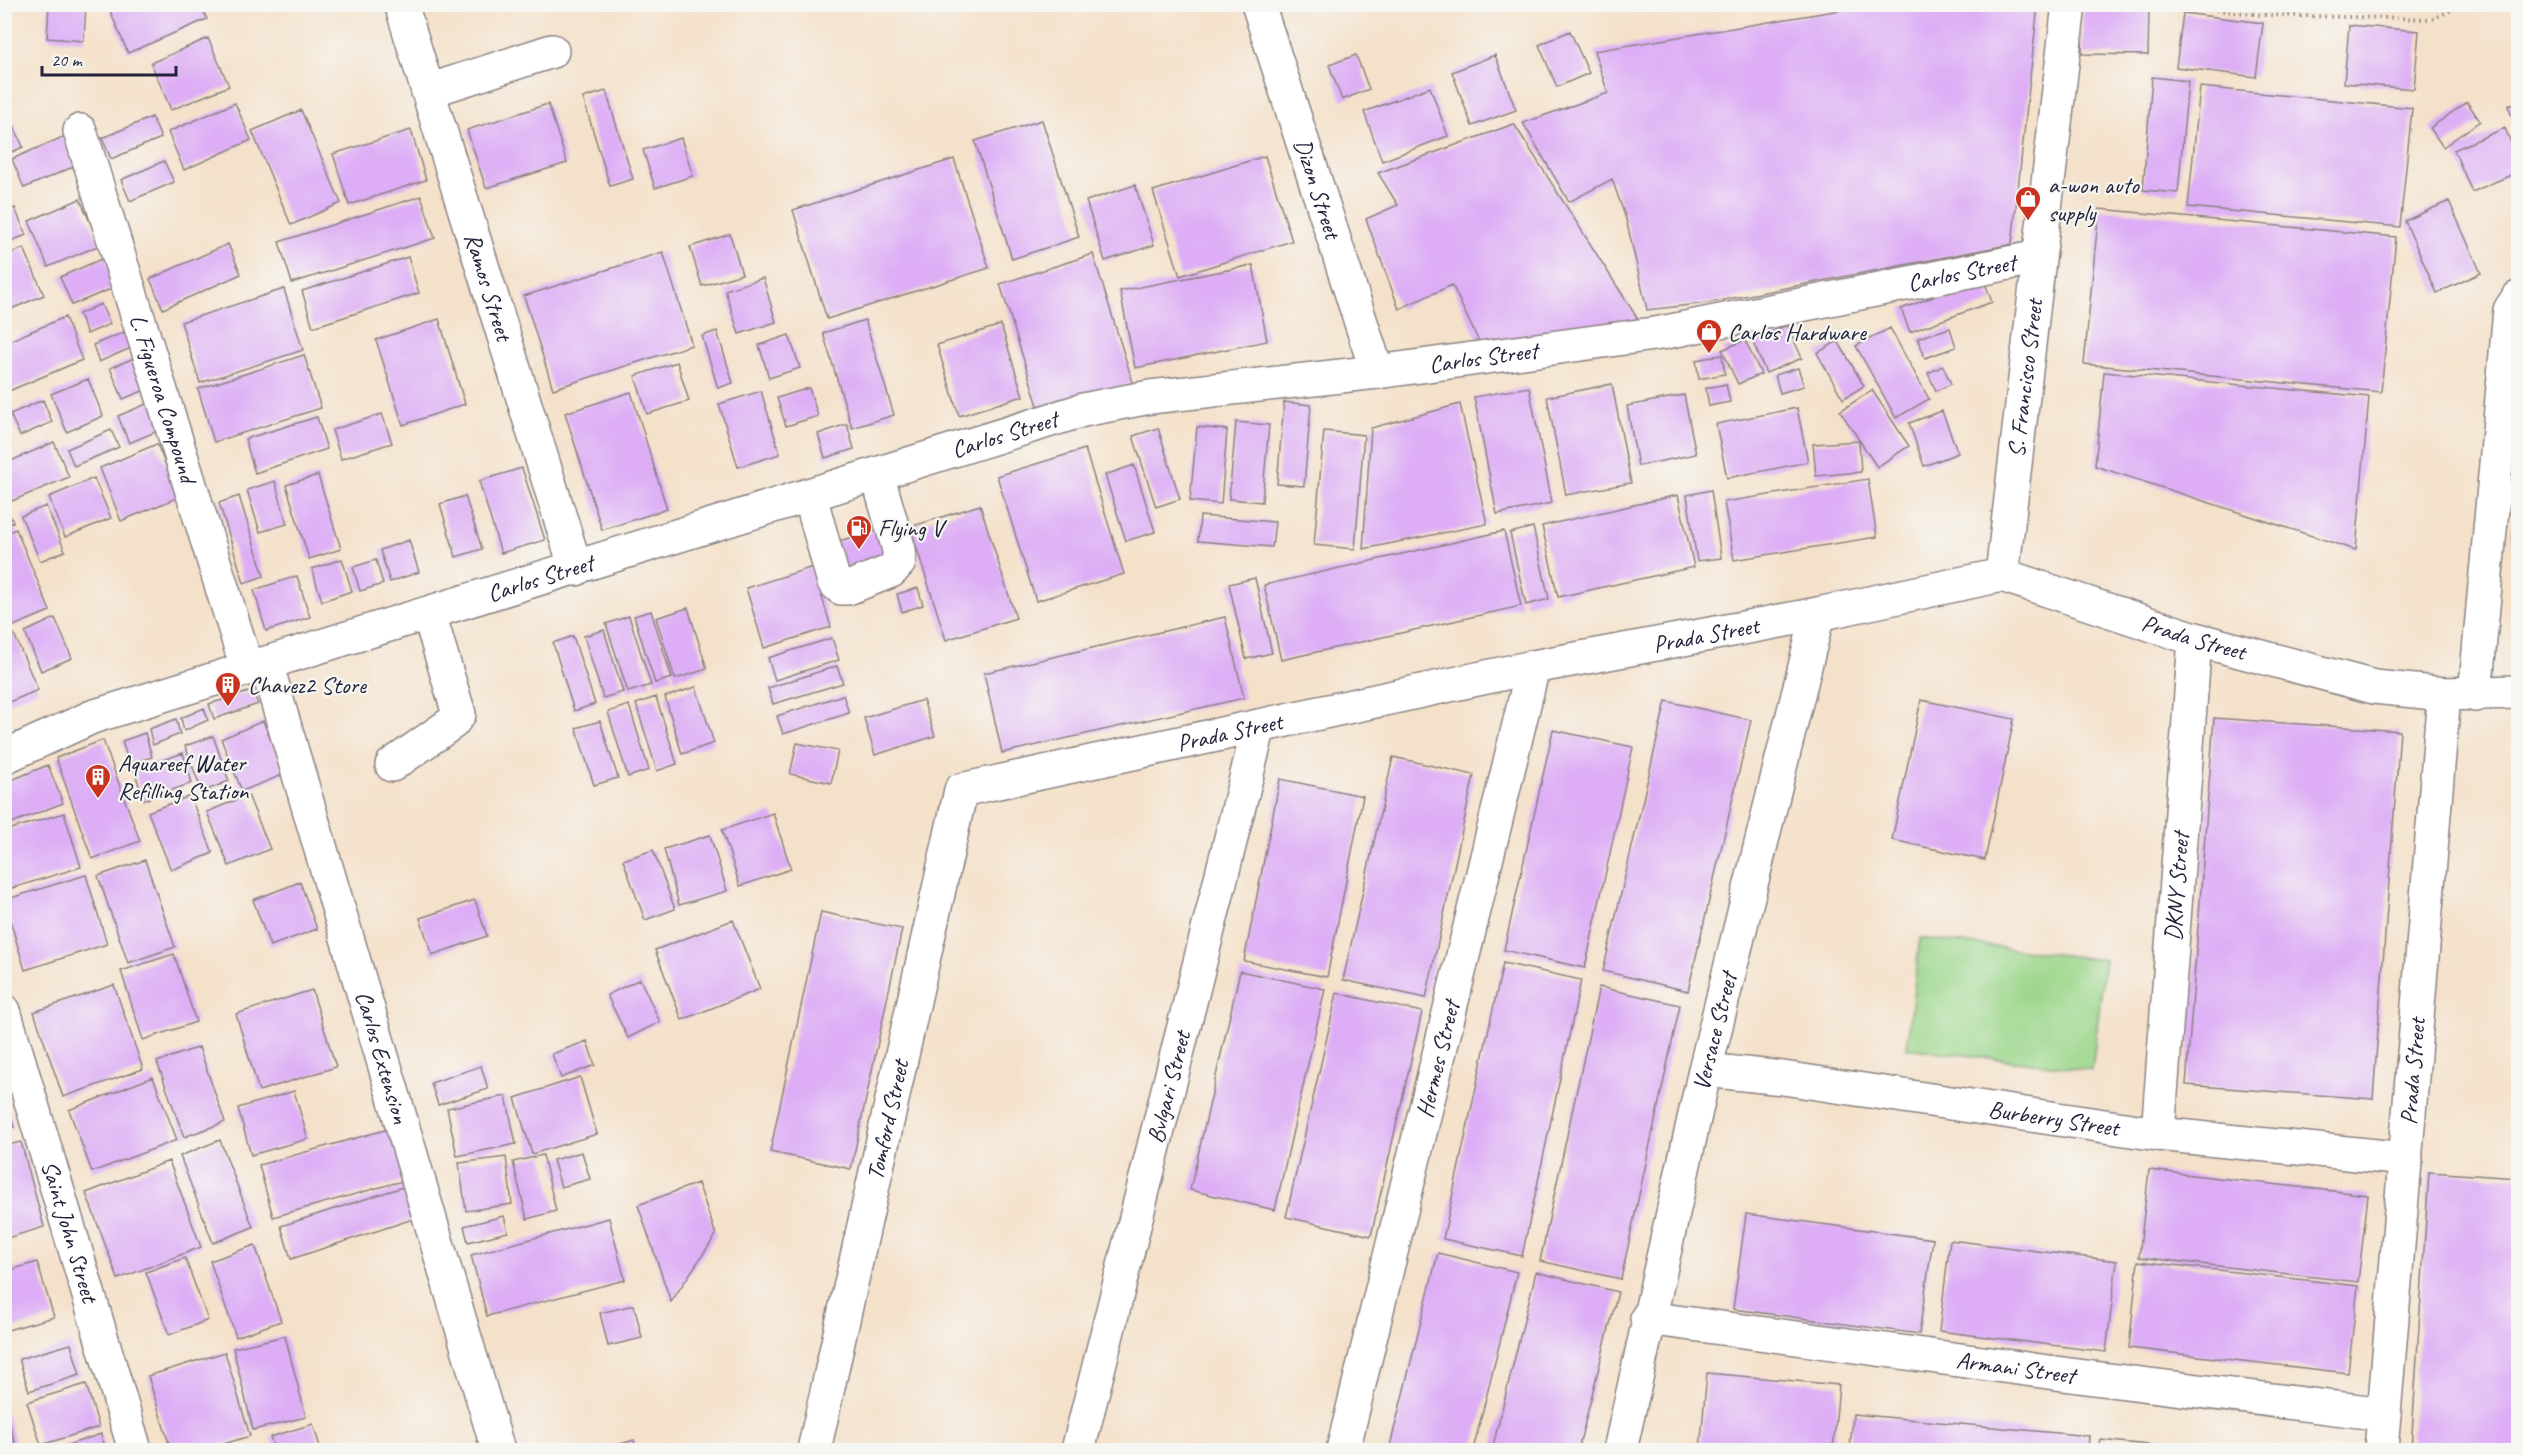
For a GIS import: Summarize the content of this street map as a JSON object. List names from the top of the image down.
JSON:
{
  "streets": {
    "street": [
      "Dizon Street",
      "Carlos Street",
      "Ramos Street",
      "S. Francisco Street",
      "L. Figueroa Compound",
      "Prada Street",
      "DKNY Street",
      "Versace Street",
      "Carlos Extension",
      "Hermes Street",
      "Bvlgari Street",
      "Burberry Street",
      "Tomford Street",
      "Saint John Street",
      "Armani Street"
    ]
  },
  "crossings": [
    ["Dizon Street", "Carlos Street"],
    ["Carlos Street", "Ramos Street"],
    ["Carlos Street", "S. Francisco Street"],
    ["Carlos Street", "L. Figueroa Compound"],
    ["Carlos Street", "Carlos Extension"],
    ["S. Francisco Street", "Prada Street"],
    ["L. Figueroa Compound", "Carlos Extension"],
    ["Prada Street", "DKNY Street"],
    ["Prada Street", "Versace Street"],
    ["Prada Street", "Hermes Street"],
    ["Prada Street", "Bvlgari Street"],
    ["Prada Street", "Burberry Street"],
    ["Prada Street", "Tomford Street"],
    ["Prada Street", "Armani Street"],
    ["DKNY Street", "Burberry Street"],
    ["Versace Street", "Burberry Street"],
    ["Versace Street", "Armani Street"]
  ],
  "places": {
    "shop": ["a-won auto supply", "Carlos Hardware"],
    "fuel station": ["Flying V"],
    "building": ["Chavez2 Store", "Aquareef Water Refilling Station"]
  },
  "scale_bar": "20 m"
}
